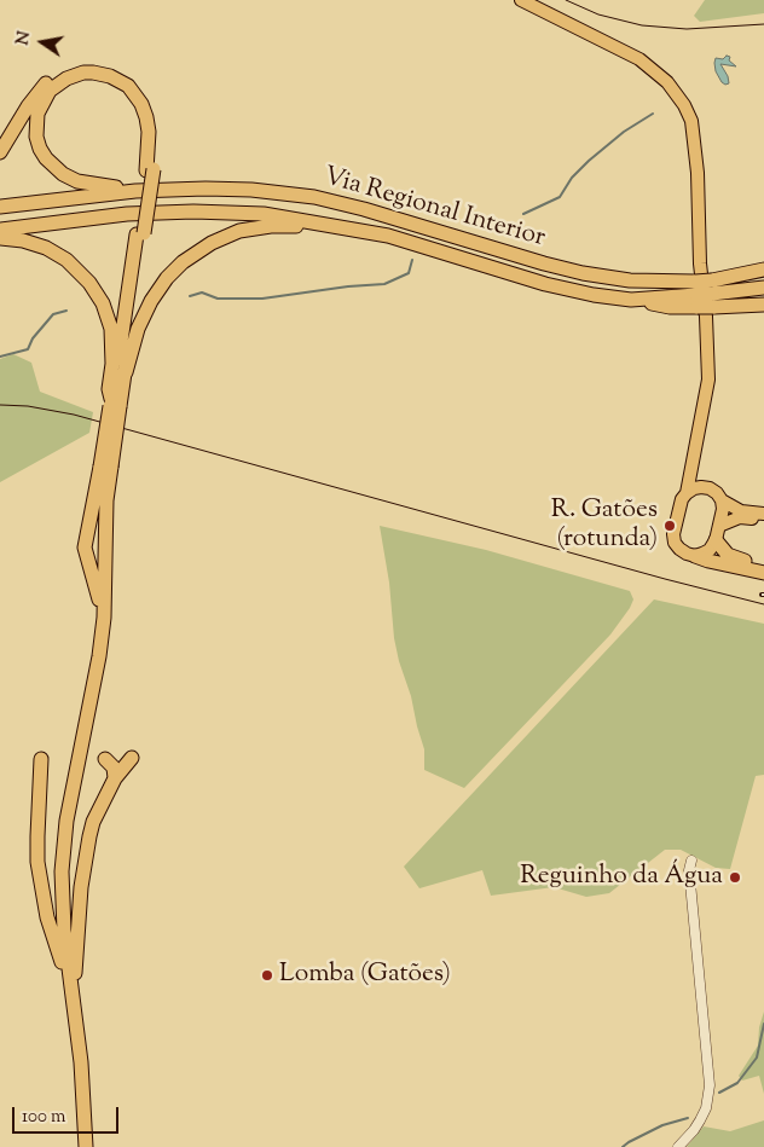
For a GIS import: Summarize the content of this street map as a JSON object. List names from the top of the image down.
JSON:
{
  "streets": {
    "highway": ["Via Regional Interior"]
  },
  "places": ["R. Gatões (rotunda)", "Reguinho da Água", "Lomba (Gatões)"],
  "scale_bar": "100 m",
  "north": "left"
}
